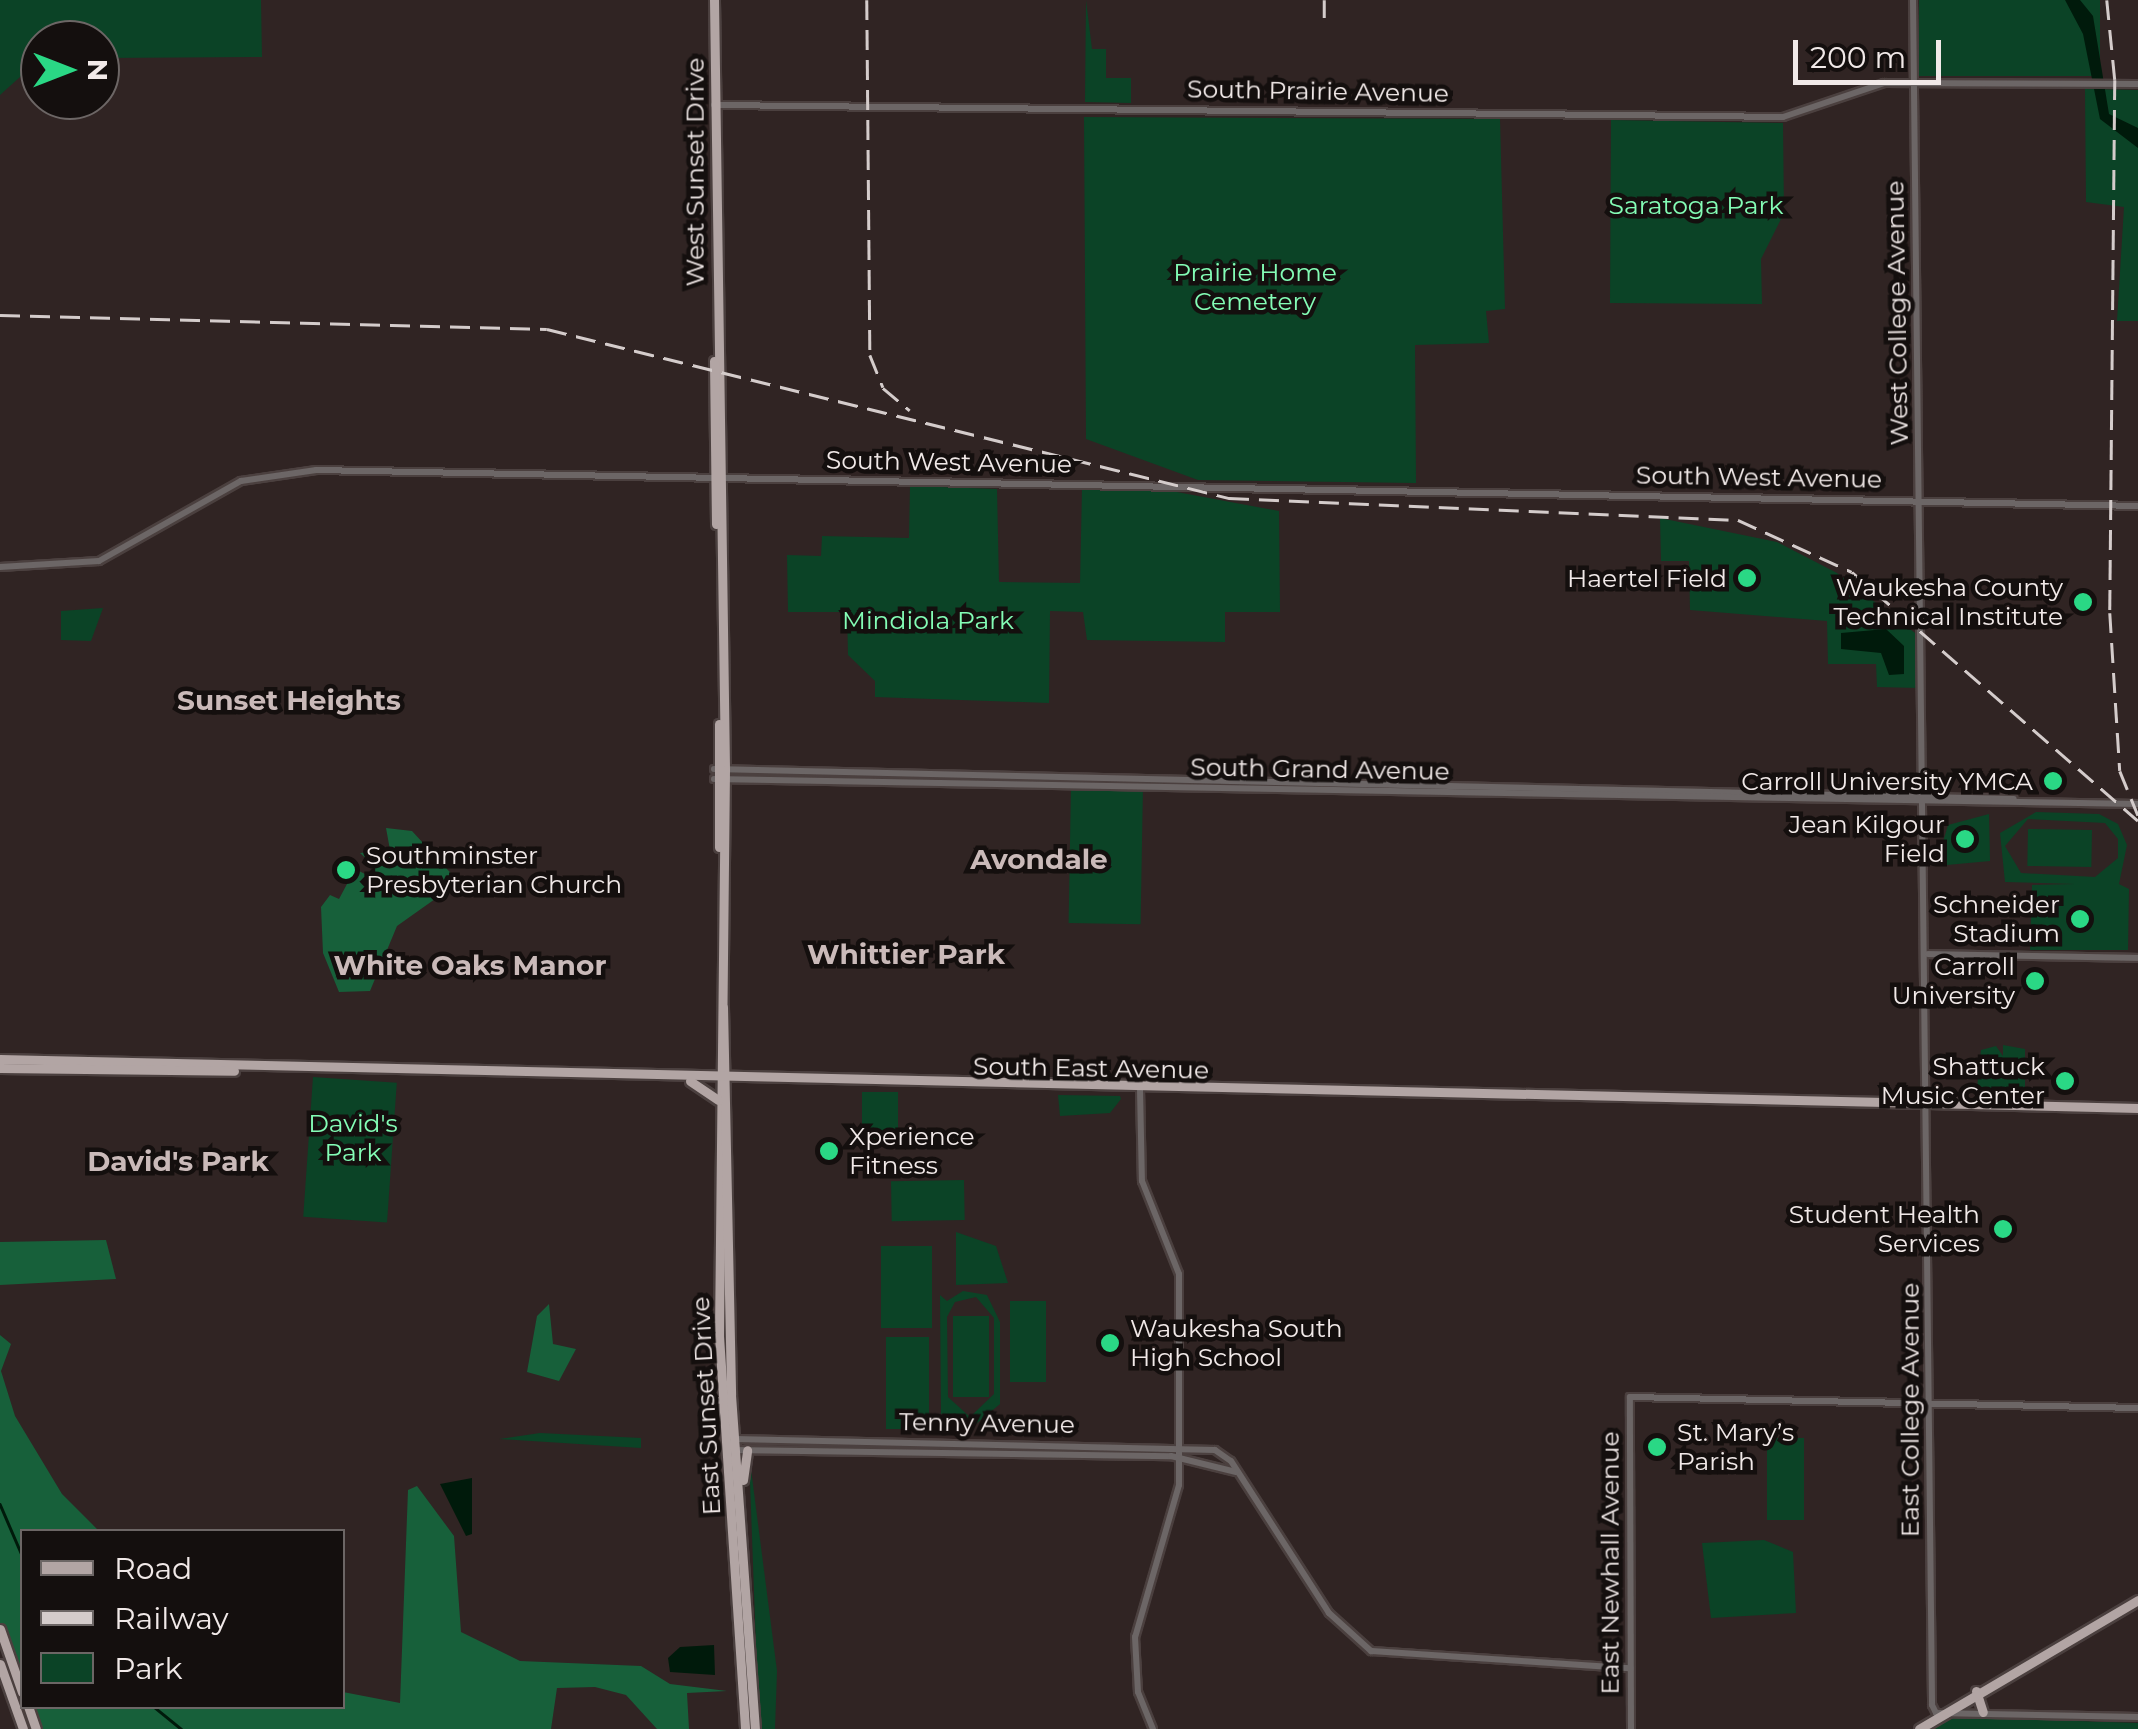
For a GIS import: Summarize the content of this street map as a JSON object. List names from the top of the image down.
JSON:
{
  "streets": {
    "main road": ["West Sunset Drive", "South East Avenue", "East Sunset Drive"],
    "street": [
      "South Prairie Avenue",
      "West College Avenue",
      "South West Avenue",
      "South Grand Avenue",
      "East College Avenue",
      "Tenny Avenue",
      "East Newhall Avenue"
    ]
  },
  "crossings": [
    ["South Prairie Avenue", "West Sunset Drive"],
    ["South Prairie Avenue", "West College Avenue"],
    ["West Sunset Drive", "South West Avenue"],
    ["West Sunset Drive", "South Grand Avenue"],
    ["West Sunset Drive", "South East Avenue"],
    ["West Sunset Drive", "East Sunset Drive"],
    ["West College Avenue", "South West Avenue"],
    ["West College Avenue", "South Grand Avenue"],
    ["West College Avenue", "South East Avenue"],
    ["West College Avenue", "East College Avenue"],
    ["South East Avenue", "East Sunset Drive"],
    ["South East Avenue", "East College Avenue"],
    ["East Sunset Drive", "Tenny Avenue"],
    ["East College Avenue", "East Newhall Avenue"],
    ["Tenny Avenue", "East Newhall Avenue"]
  ],
  "districts": [
    "Sunset Heights",
    "Avondale",
    "Whittier Park",
    "White Oaks Manor",
    "David's Park"
  ],
  "parks": [
    "Saratoga Park",
    "Prairie Home Cemetery",
    "Mindiola Park",
    "David's Park"
  ],
  "places": [
    "Haertel Field",
    "Waukesha County Technical Institute",
    "Carroll University YMCA",
    "Jean Kilgour Field",
    "Southminster Presbyterian Church",
    "Schneider Stadium",
    "Carroll University",
    "Shattuck Music Center",
    "Xperience Fitness",
    "Student Health Services",
    "Waukesha South High School",
    "St. Mary’s Parish"
  ],
  "legend": ["Road", "Railway", "Park"],
  "scale_bar": "200 m",
  "north": "right"
}
